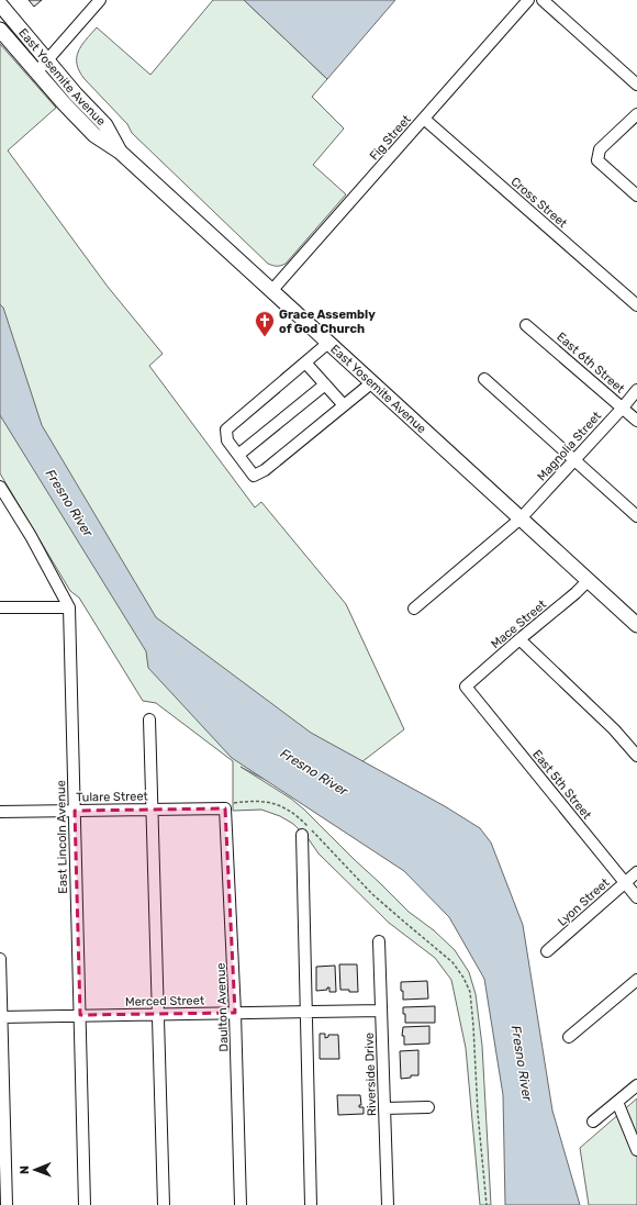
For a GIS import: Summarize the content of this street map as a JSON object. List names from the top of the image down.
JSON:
{
  "streets": {
    "main road": ["East Yosemite Avenue"],
    "street": [
      "Fig Street",
      "Cross Street",
      "East 6th Street",
      "Magnolia Street",
      "Mace Street",
      "East 5th Street",
      "Tulare Street",
      "East Lincoln Avenue",
      "Lyon Street",
      "Merced Street",
      "Daulton Avenue",
      "Riverside Drive"
    ]
  },
  "crossings": [
    ["East Yosemite Avenue", "Fig Street"],
    ["East Yosemite Avenue", "Magnolia Street"],
    ["East Yosemite Avenue", "Mace Street"],
    ["Fig Street", "Cross Street"],
    ["East 6th Street", "Magnolia Street"],
    ["Mace Street", "East 5th Street"],
    ["East 5th Street", "Lyon Street"],
    ["Tulare Street", "East Lincoln Avenue"],
    ["Tulare Street", "Daulton Avenue"],
    ["East Lincoln Avenue", "Merced Street"],
    ["Merced Street", "Daulton Avenue"],
    ["Merced Street", "Riverside Drive"]
  ],
  "water": ["Fresno River"],
  "places": {
    "church": ["Grace Assembly of God Church"]
  },
  "north": "left"
}
